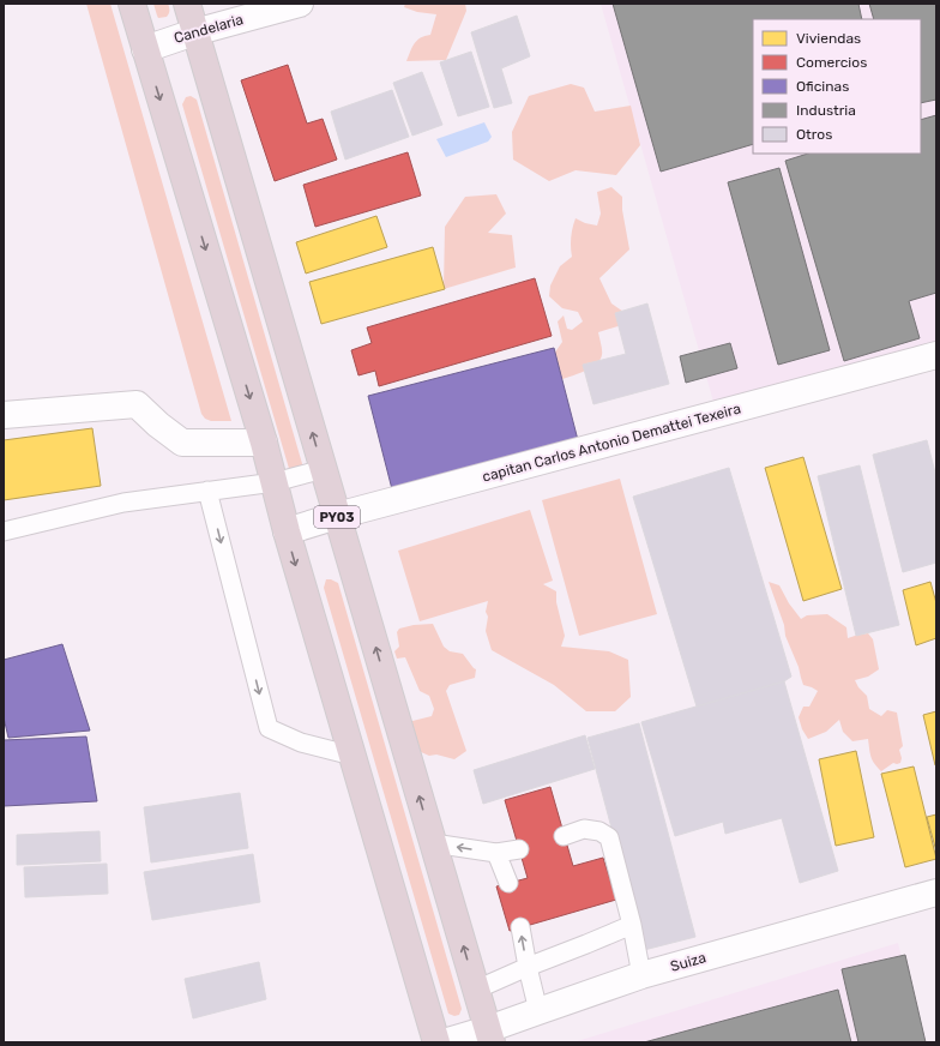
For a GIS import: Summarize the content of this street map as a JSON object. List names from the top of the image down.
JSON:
{
  "streets": {
    "highway": ["PY03"],
    "street": ["Candelaria", "capitan Carlos Antonio Demattei Texeira", "Suiza"]
  },
  "crossings": [
    ["Candelaria", "PY03"],
    ["capitan Carlos Antonio Demattei Texeira", "PY03"],
    ["PY03", "Suiza"]
  ],
  "legend": [
    "Viviendas",
    "Comercios",
    "Oficinas",
    "Industria",
    "Otros"
  ]
}
